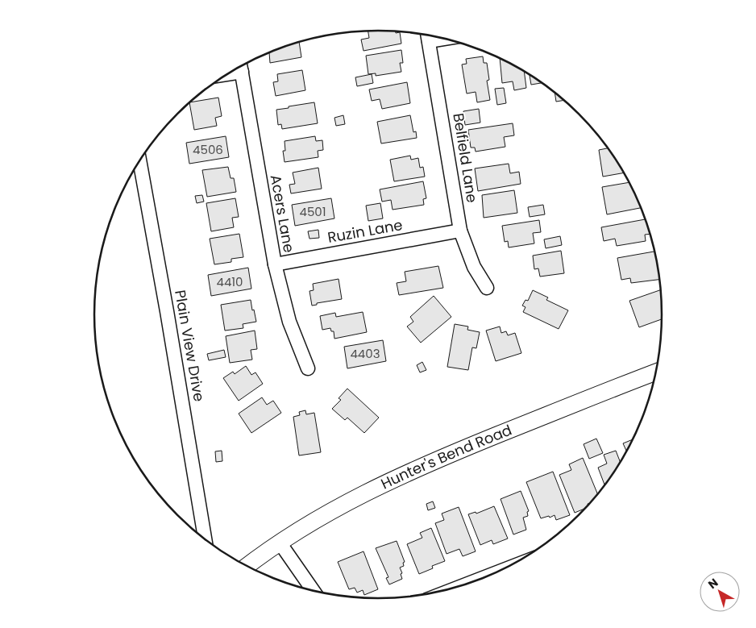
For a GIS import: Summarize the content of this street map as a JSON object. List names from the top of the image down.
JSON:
{
  "streets": {
    "street": [
      "Belfield Lane",
      "Acers Lane",
      "Ruzin Lane",
      "Plain View Drive",
      "Hunter's Bend Road"
    ]
  },
  "crossings": [
    ["Belfield Lane", "Ruzin Lane"],
    ["Acers Lane", "Ruzin Lane"]
  ],
  "house_numbers": [
    "4506",
    "4501",
    "4410",
    "4403"
  ],
  "north": "top left"
}
